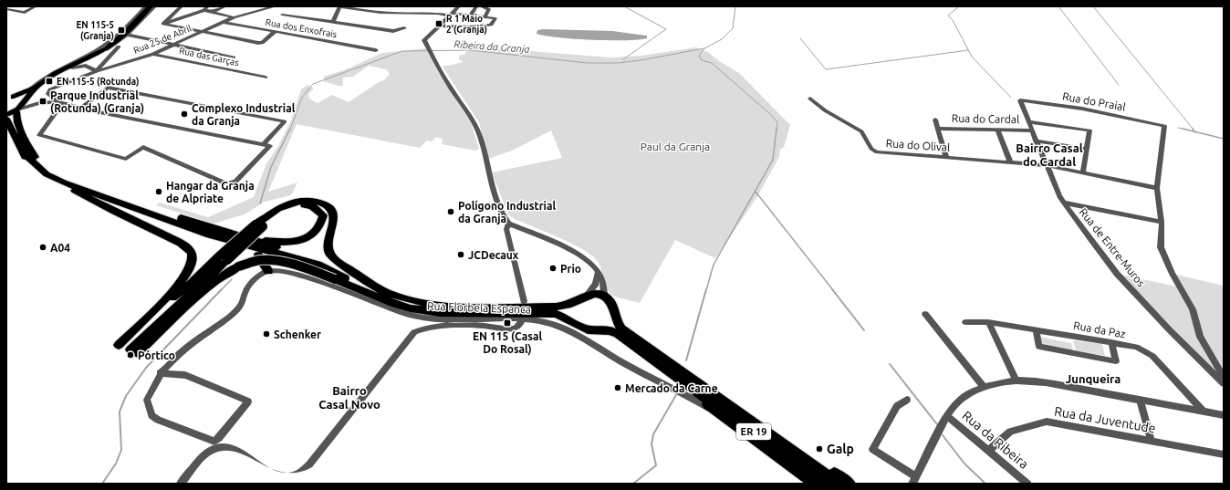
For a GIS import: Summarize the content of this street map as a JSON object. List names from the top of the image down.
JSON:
{
  "streets": {
    "highway": ["ER 19"],
    "street": [
      "Rua dos Enxofrais",
      "Rua 25 de Abril",
      "Rua das Garças",
      "Rua do Praial",
      "Rua do Cardal",
      "Rua do Olival",
      "Rua de Entre-Muros",
      "Rua Florbela Espanca",
      "Rua da Paz",
      "Rua da Juventude",
      "Rua da Ribeira"
    ]
  },
  "crossings": [
    ["Rua dos Enxofrais", "Rua 25 de Abril"],
    ["Rua 25 de Abril", "Rua das Garças"],
    ["Rua do Praial", "Rua do Olival"],
    ["Rua do Praial", "Rua de Entre-Muros"],
    ["Rua do Cardal", "Rua de Entre-Muros"],
    ["Rua do Olival", "Rua de Entre-Muros"],
    ["Rua da Juventude", "Rua da Ribeira"]
  ],
  "districts": ["Bairro Casal do Cardal", "Junqueira", "Bairro Casal Novo"],
  "water": ["Ribeira da Granja"],
  "parks": ["Paul da Granja"],
  "places": {
    "transit": [
      "R 1 Maio 2 (Granja)",
      "EN 115-5 (Granja)",
      "EN 115-5 (Rotunda)",
      "Parque Industrial (Rotunda) (Granja)",
      "EN 115 (Casal Do Rosal)"
    ],
    "other": [
      "Complexo Industrial da Granja",
      "Hangar da Granja de Alpriate",
      "Polígono Industrial da Granja",
      "A04",
      "JCDecaux",
      "Prio",
      "Schenker",
      "Pórtico",
      "Mercado da Carne",
      "Galp"
    ]
  }
}
